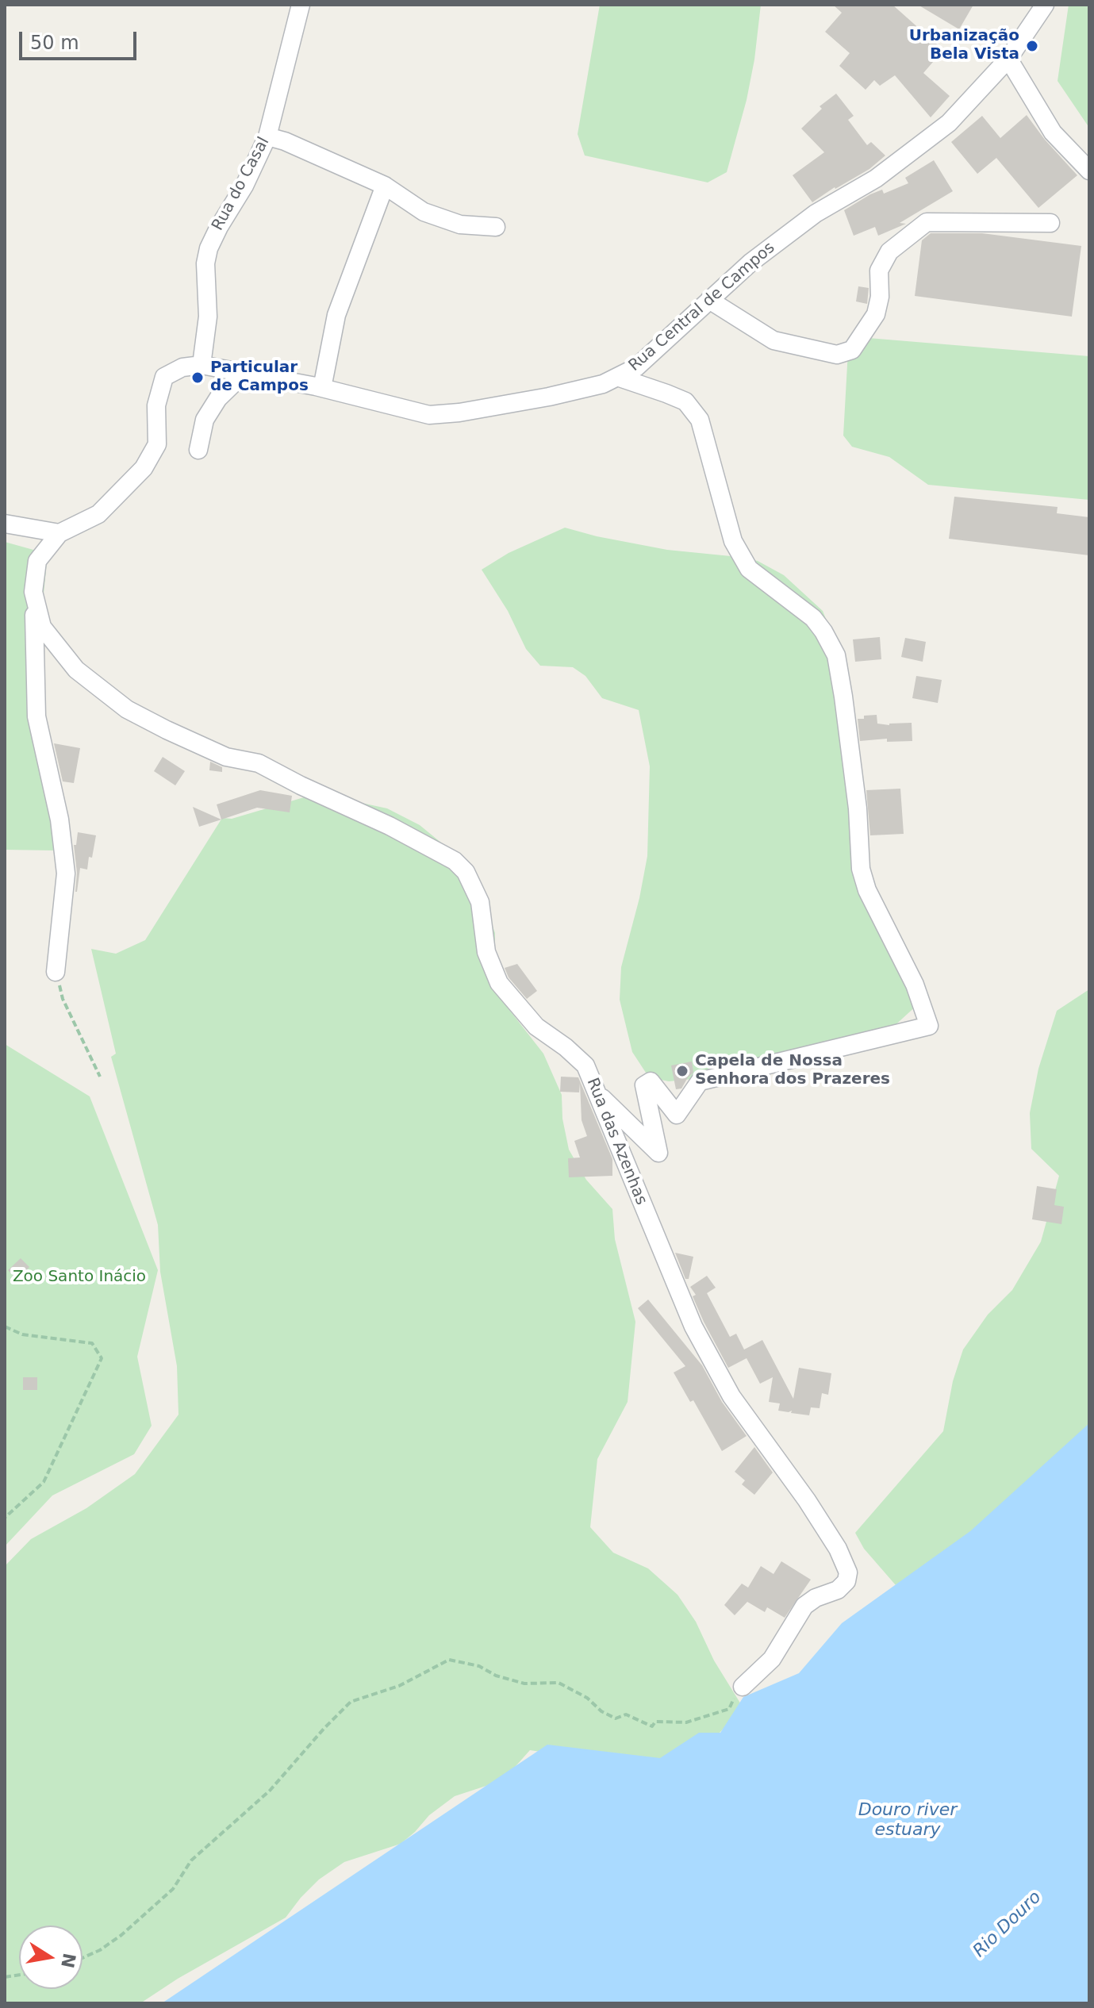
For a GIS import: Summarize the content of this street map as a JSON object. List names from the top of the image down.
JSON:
{
  "streets": {
    "street": ["Rua do Casal", "Rua Central de Campos", "Rua das Azenhas"]
  },
  "crossings": [
    ["Rua do Casal", "Rua Central de Campos"]
  ],
  "water": ["Douro river estuary", "Rio Douro"],
  "parks": ["Zoo Santo Inácio"],
  "places": ["Urbanização Bela Vista", "Particular de Campos", "Capela de Nossa Senhora dos Prazeres"],
  "scale_bar": "50 m",
  "north": "right"
}
